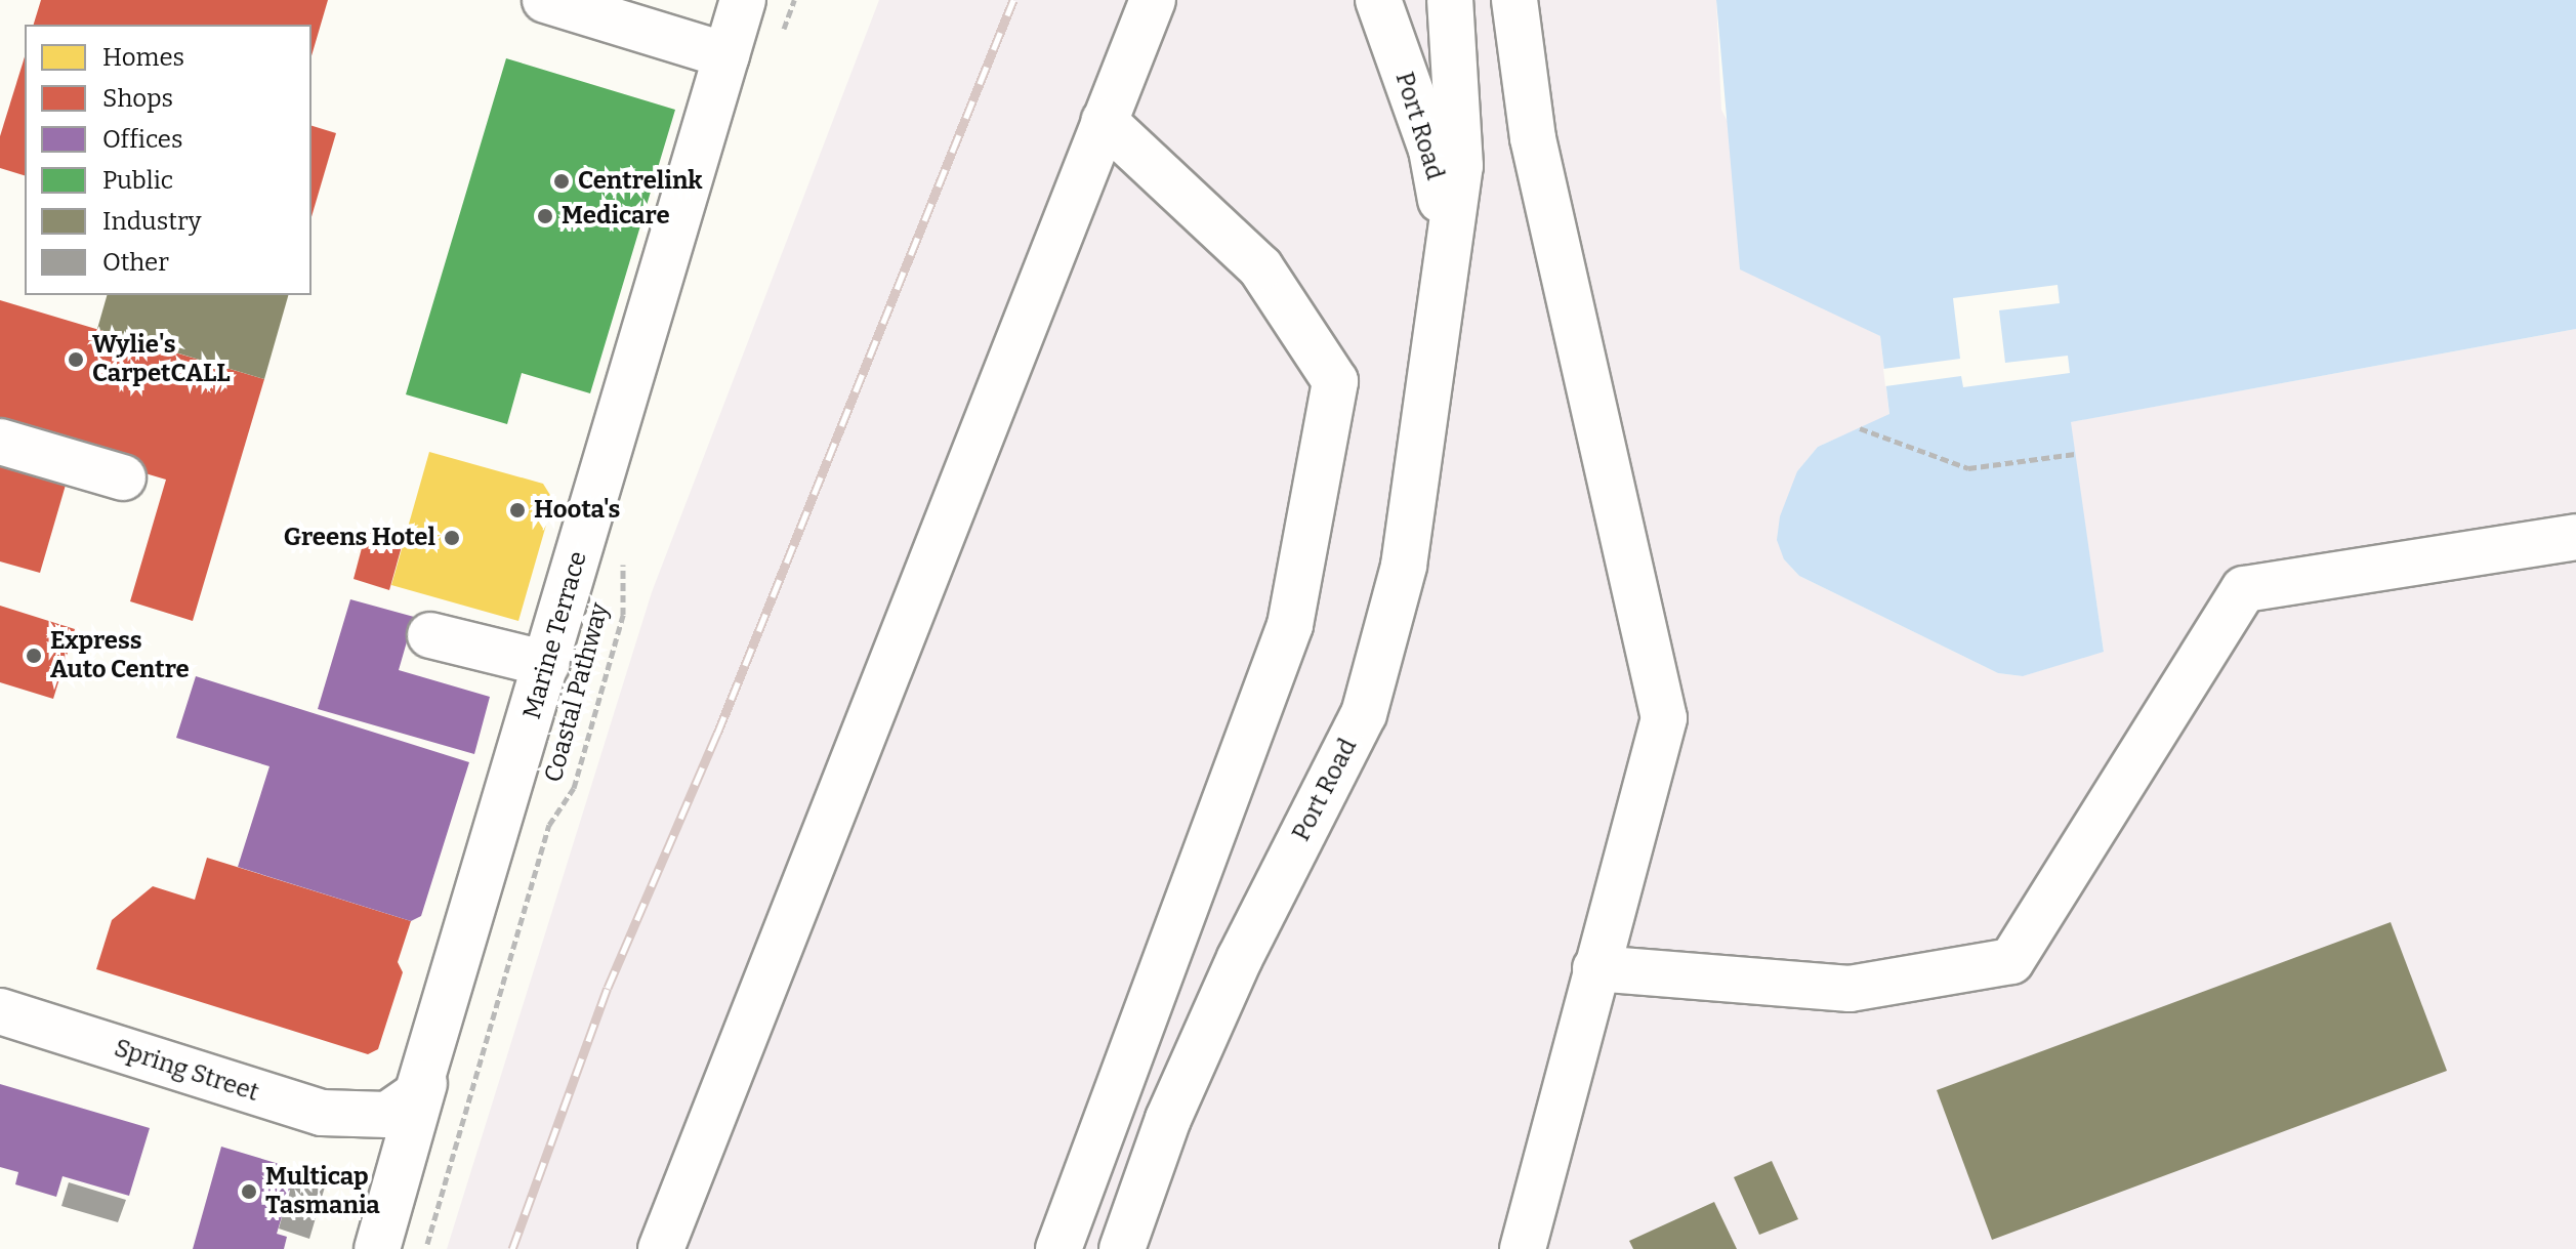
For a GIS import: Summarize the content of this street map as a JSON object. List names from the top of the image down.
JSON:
{
  "streets": {
    "street": ["Port Road", "Marine Terrace", "Spring Street"],
    "path": ["Coastal Pathway"]
  },
  "crossings": [
    ["Marine Terrace", "Spring Street"]
  ],
  "places": [
    "Centrelink",
    "Medicare",
    "Wylie's CarpetCALL",
    "Hoota's",
    "Greens Hotel",
    "Express Auto Centre",
    "Multicap Tasmania"
  ],
  "legend": [
    "Homes",
    "Shops",
    "Offices",
    "Public",
    "Industry",
    "Other"
  ]
}
